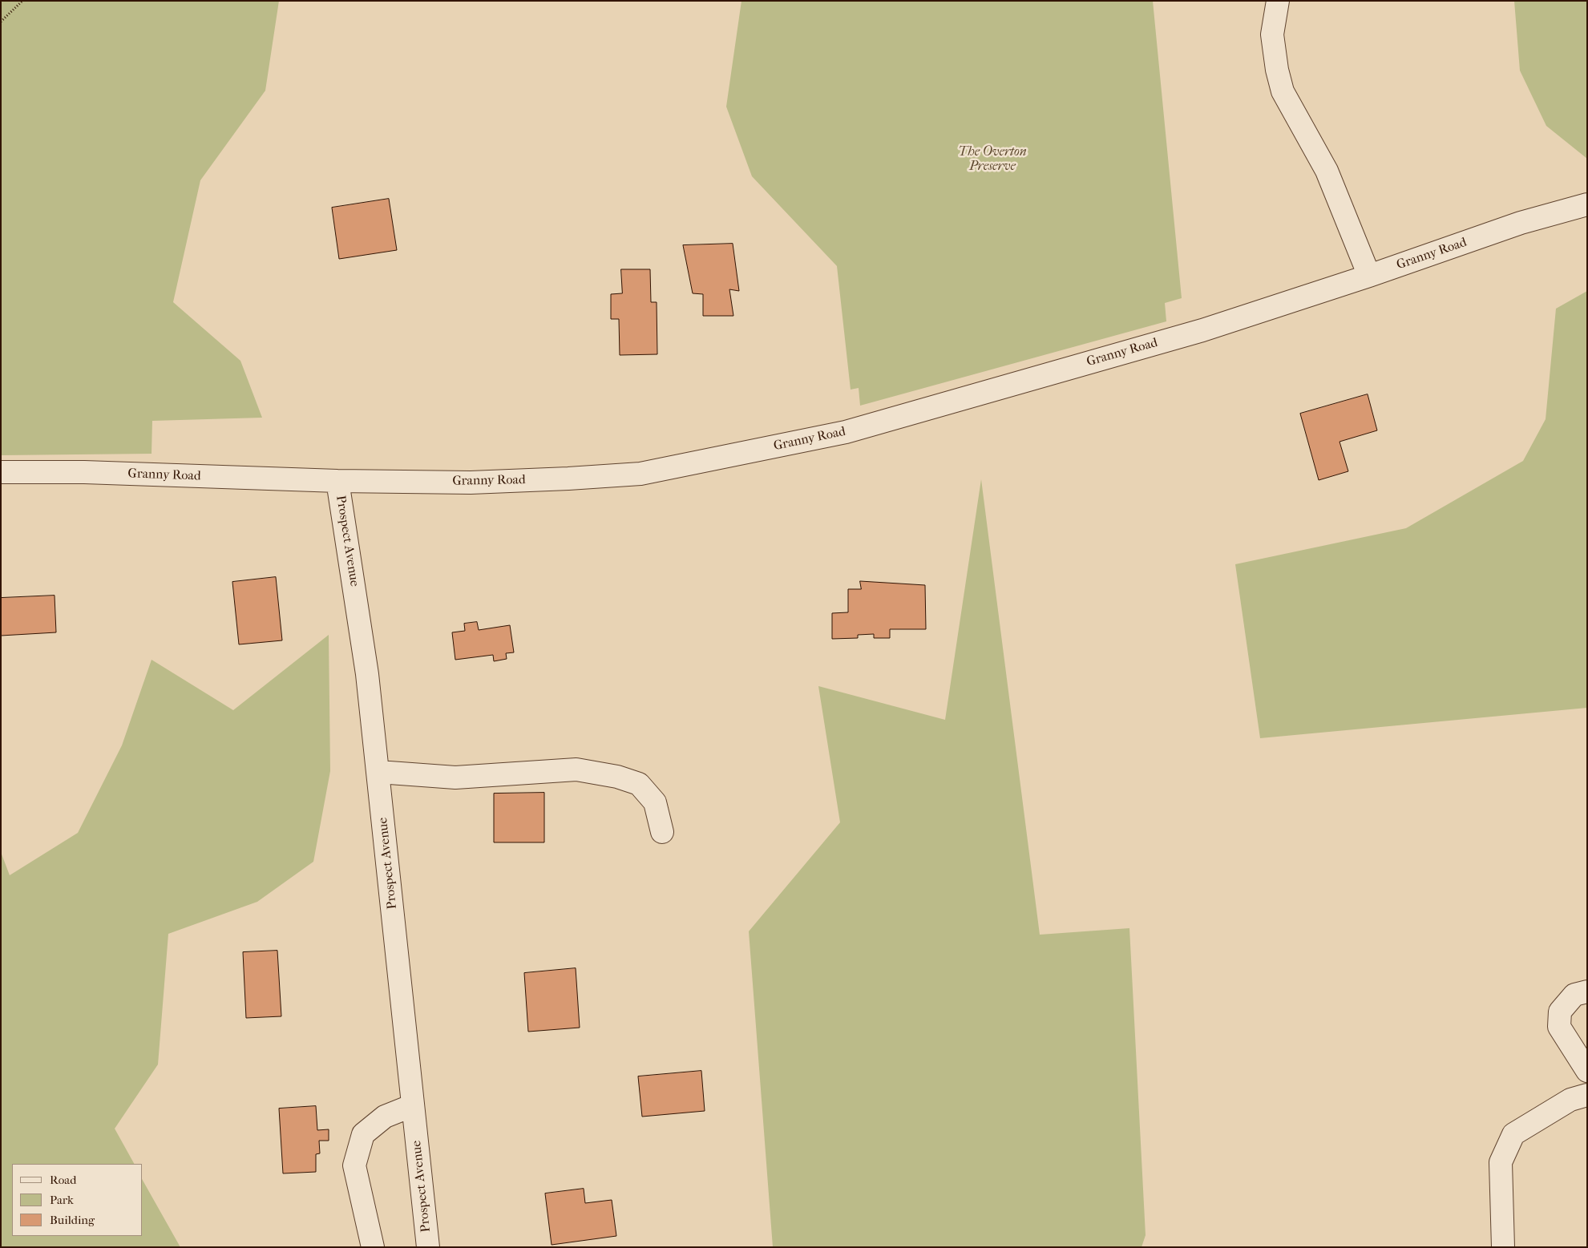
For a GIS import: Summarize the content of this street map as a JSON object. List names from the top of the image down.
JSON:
{
  "streets": {
    "street": ["Granny Road", "Prospect Avenue"]
  },
  "crossings": [
    ["Granny Road", "Prospect Avenue"]
  ],
  "parks": ["The Overton Preserve"],
  "legend": ["Road", "Park", "Building"]
}
